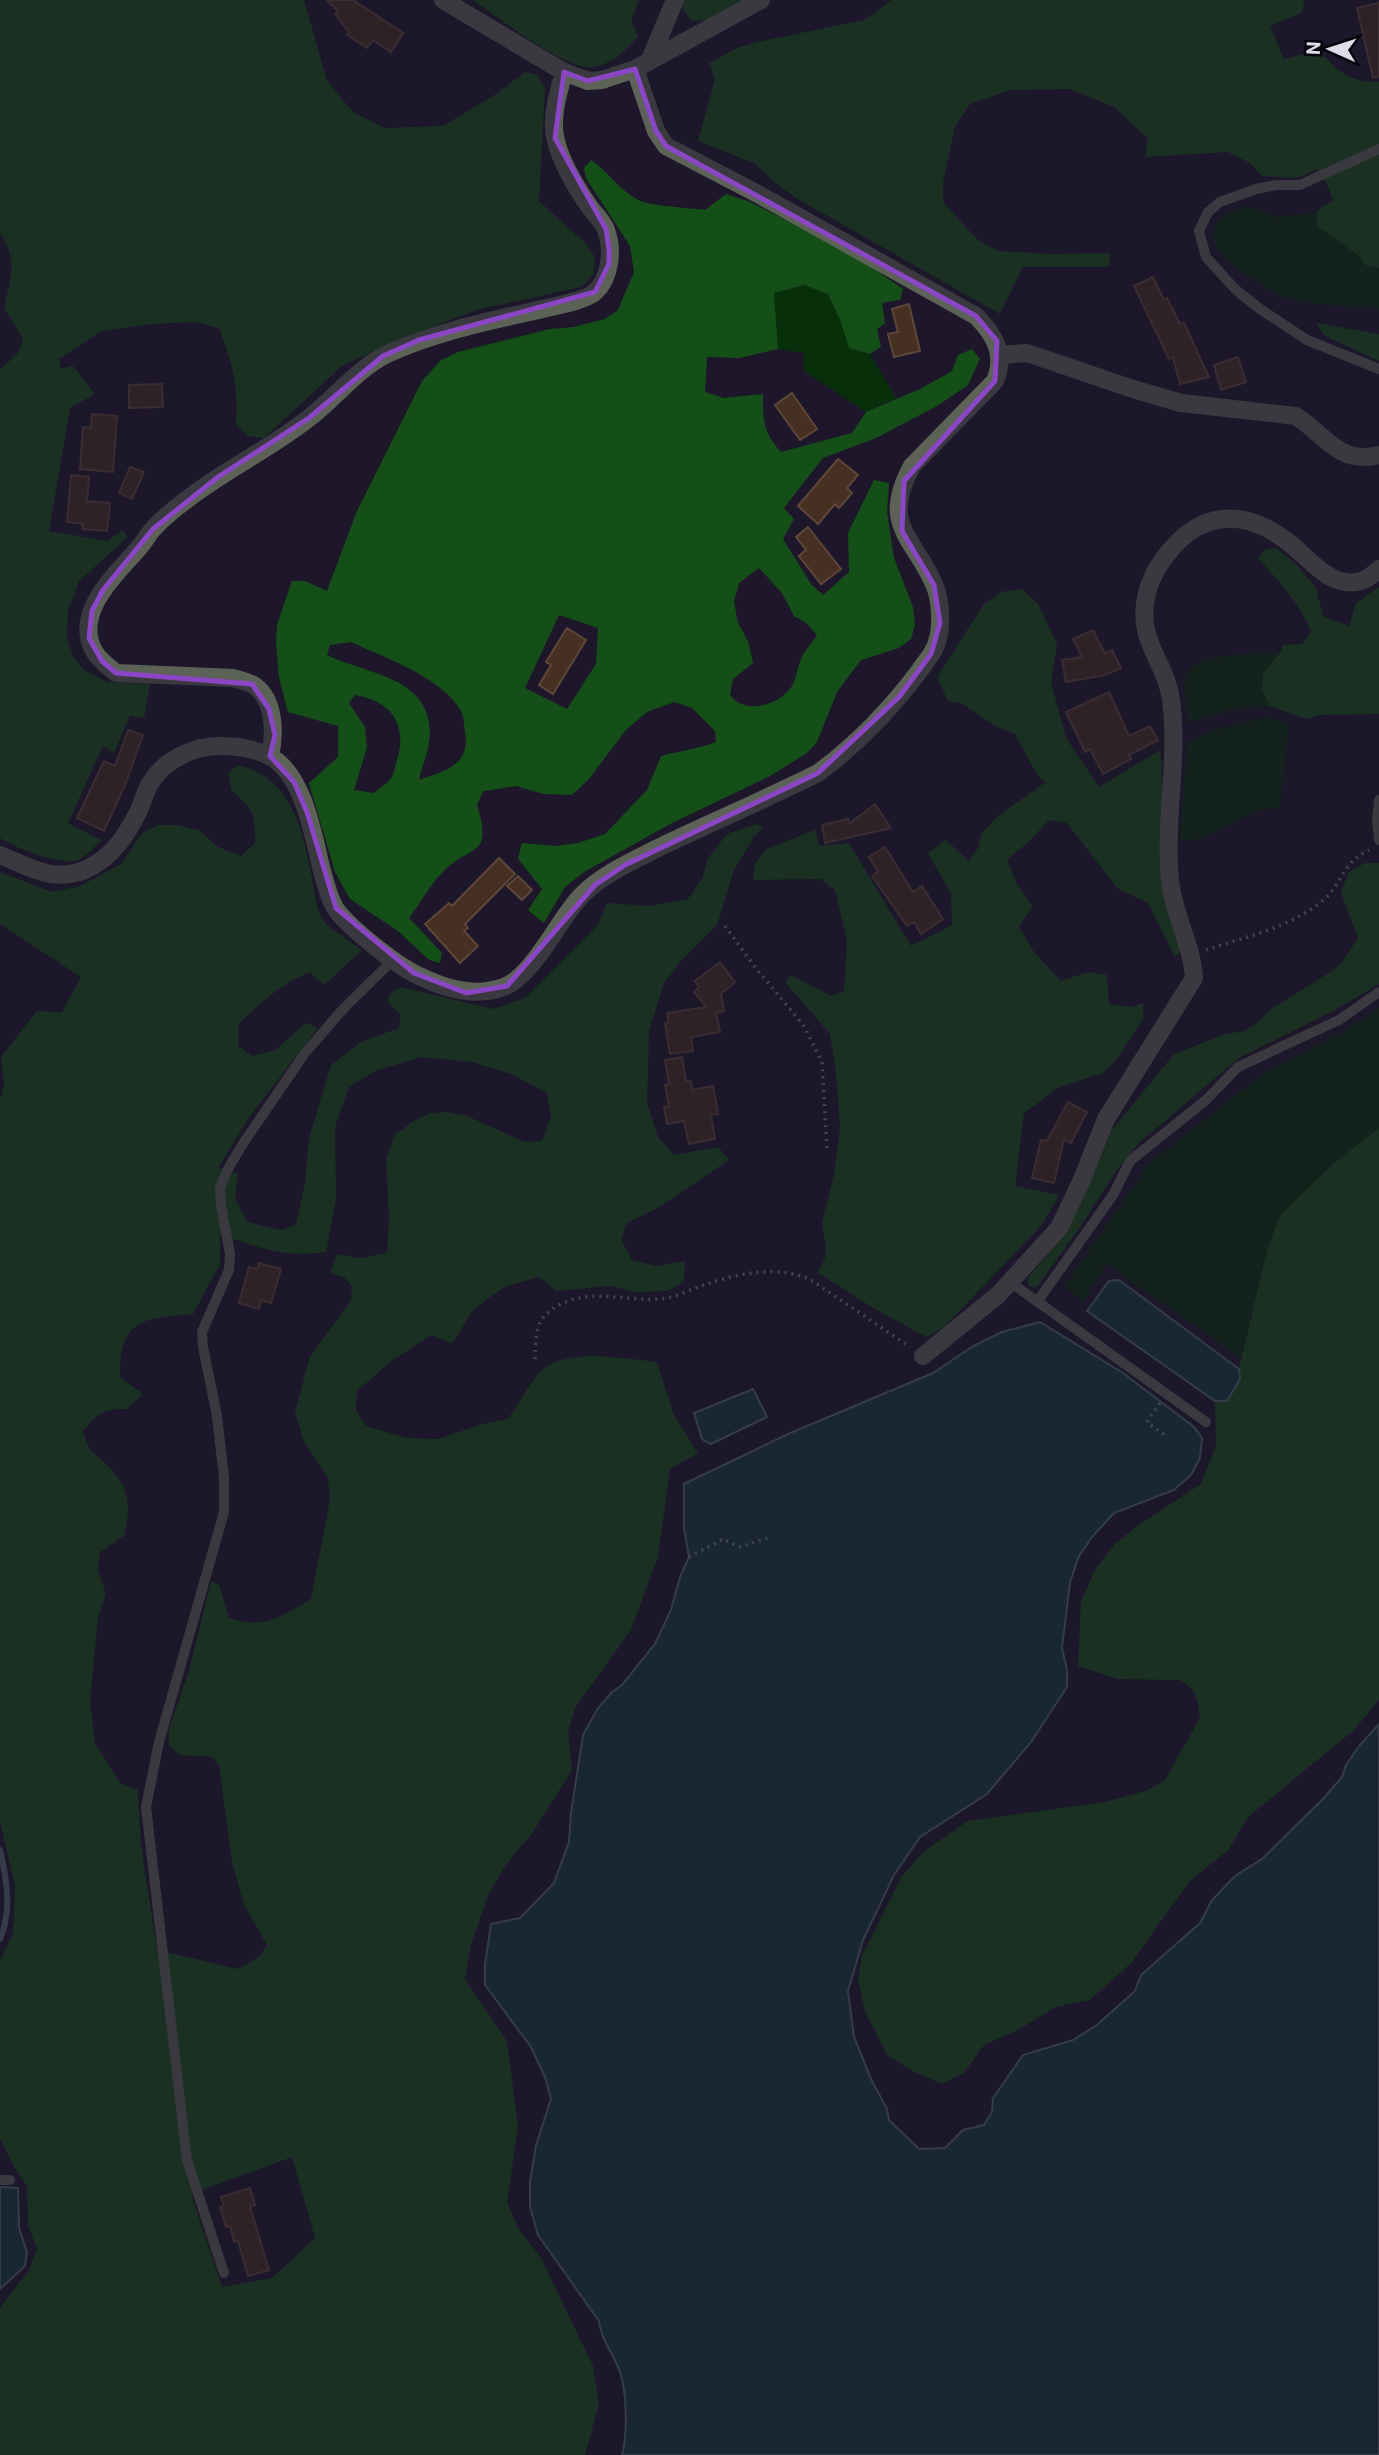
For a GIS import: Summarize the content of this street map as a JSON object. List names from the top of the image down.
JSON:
{
  "north": "left"
}
